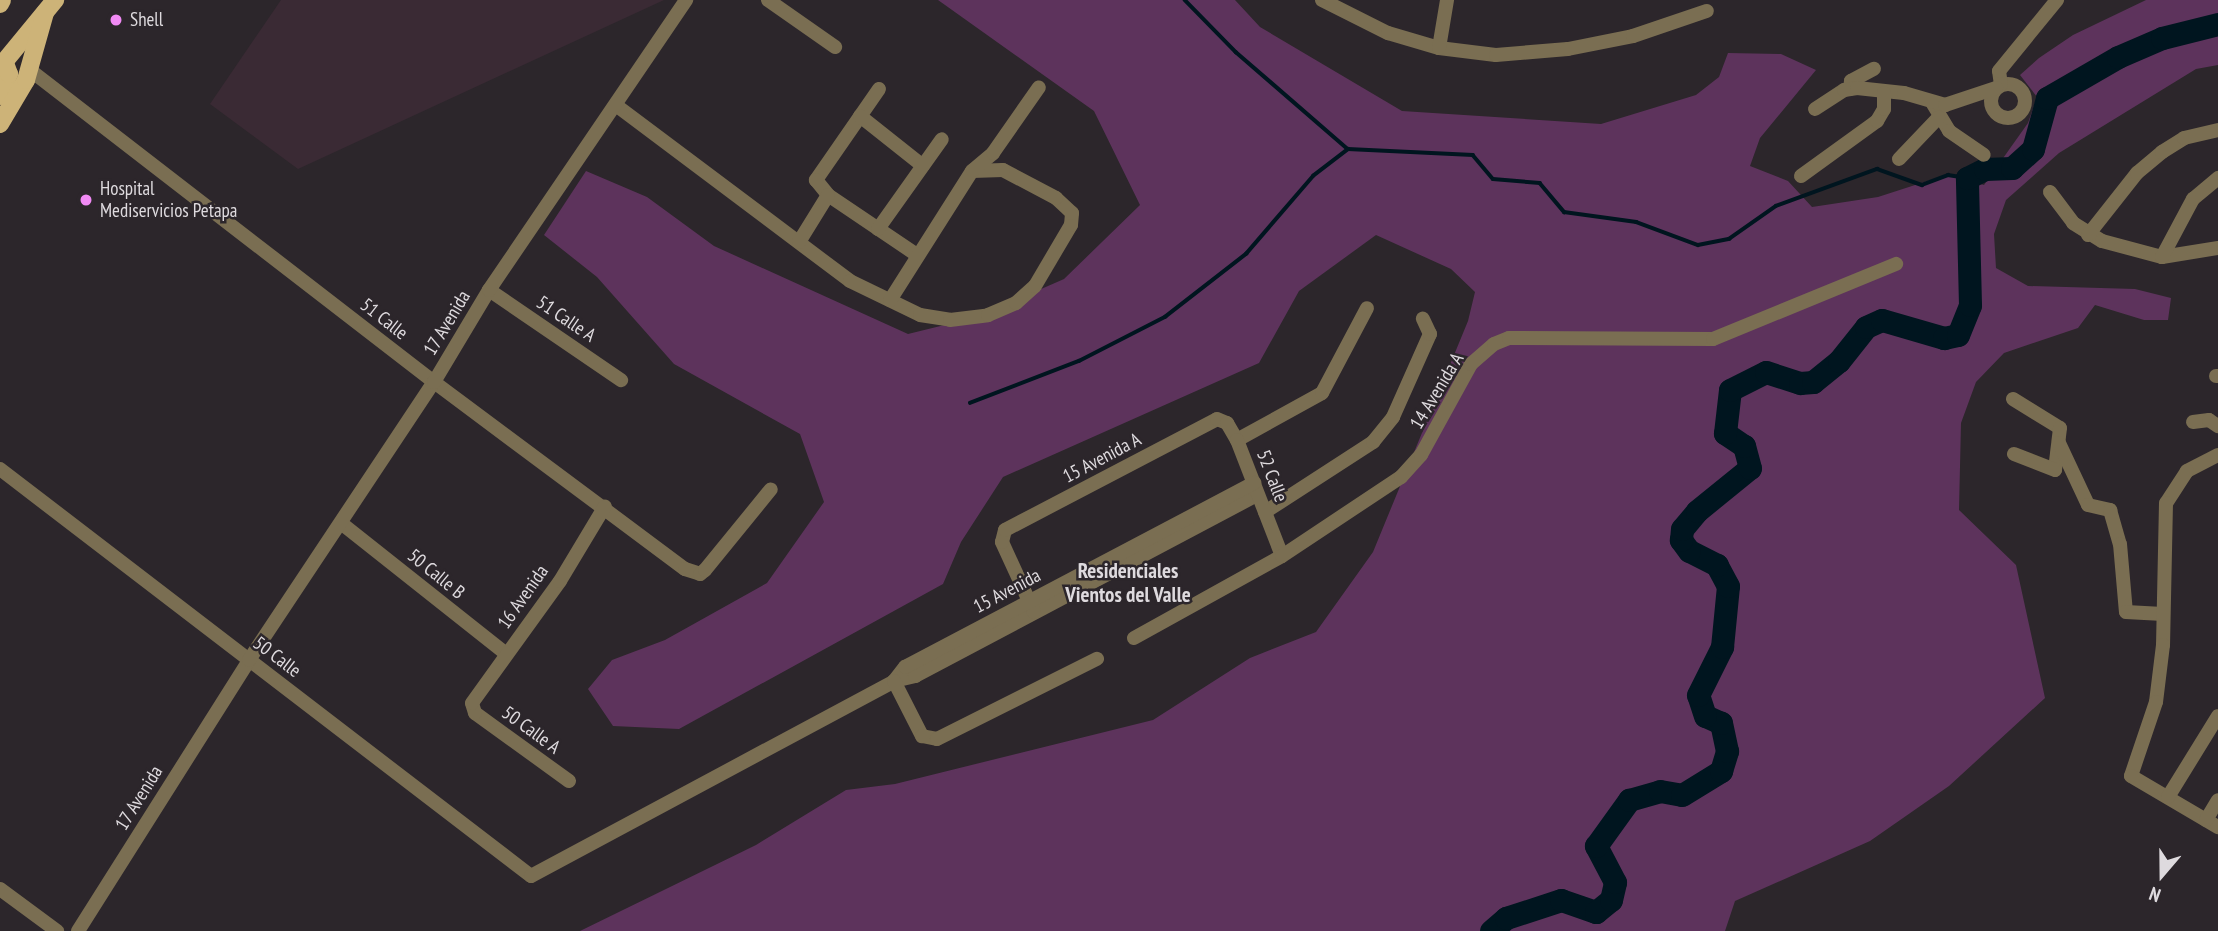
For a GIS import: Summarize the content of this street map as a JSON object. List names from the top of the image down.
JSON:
{
  "streets": {
    "street": [
      "51 Calle",
      "51 Calle A",
      "17 Avenida",
      "14 Avenida A",
      "15 Avenida A",
      "52 Calle",
      "50 Calle B",
      "15 Avenida",
      "16 Avenida",
      "50 Calle",
      "50 Calle A"
    ]
  },
  "crossings": [
    ["51 Calle", "17 Avenida"],
    ["51 Calle", "16 Avenida"],
    ["51 Calle A", "17 Avenida"],
    ["17 Avenida", "50 Calle B"],
    ["17 Avenida", "50 Calle"],
    ["14 Avenida A", "52 Calle"],
    ["15 Avenida A", "52 Calle"],
    ["15 Avenida A", "15 Avenida"],
    ["52 Calle", "15 Avenida"],
    ["50 Calle B", "16 Avenida"],
    ["15 Avenida", "50 Calle"],
    ["16 Avenida", "50 Calle A"]
  ],
  "districts": ["Residenciales Vientos del Valle"],
  "places": ["Shell", "Hospital Mediservicios Petapa"],
  "north": "bottom"
}
